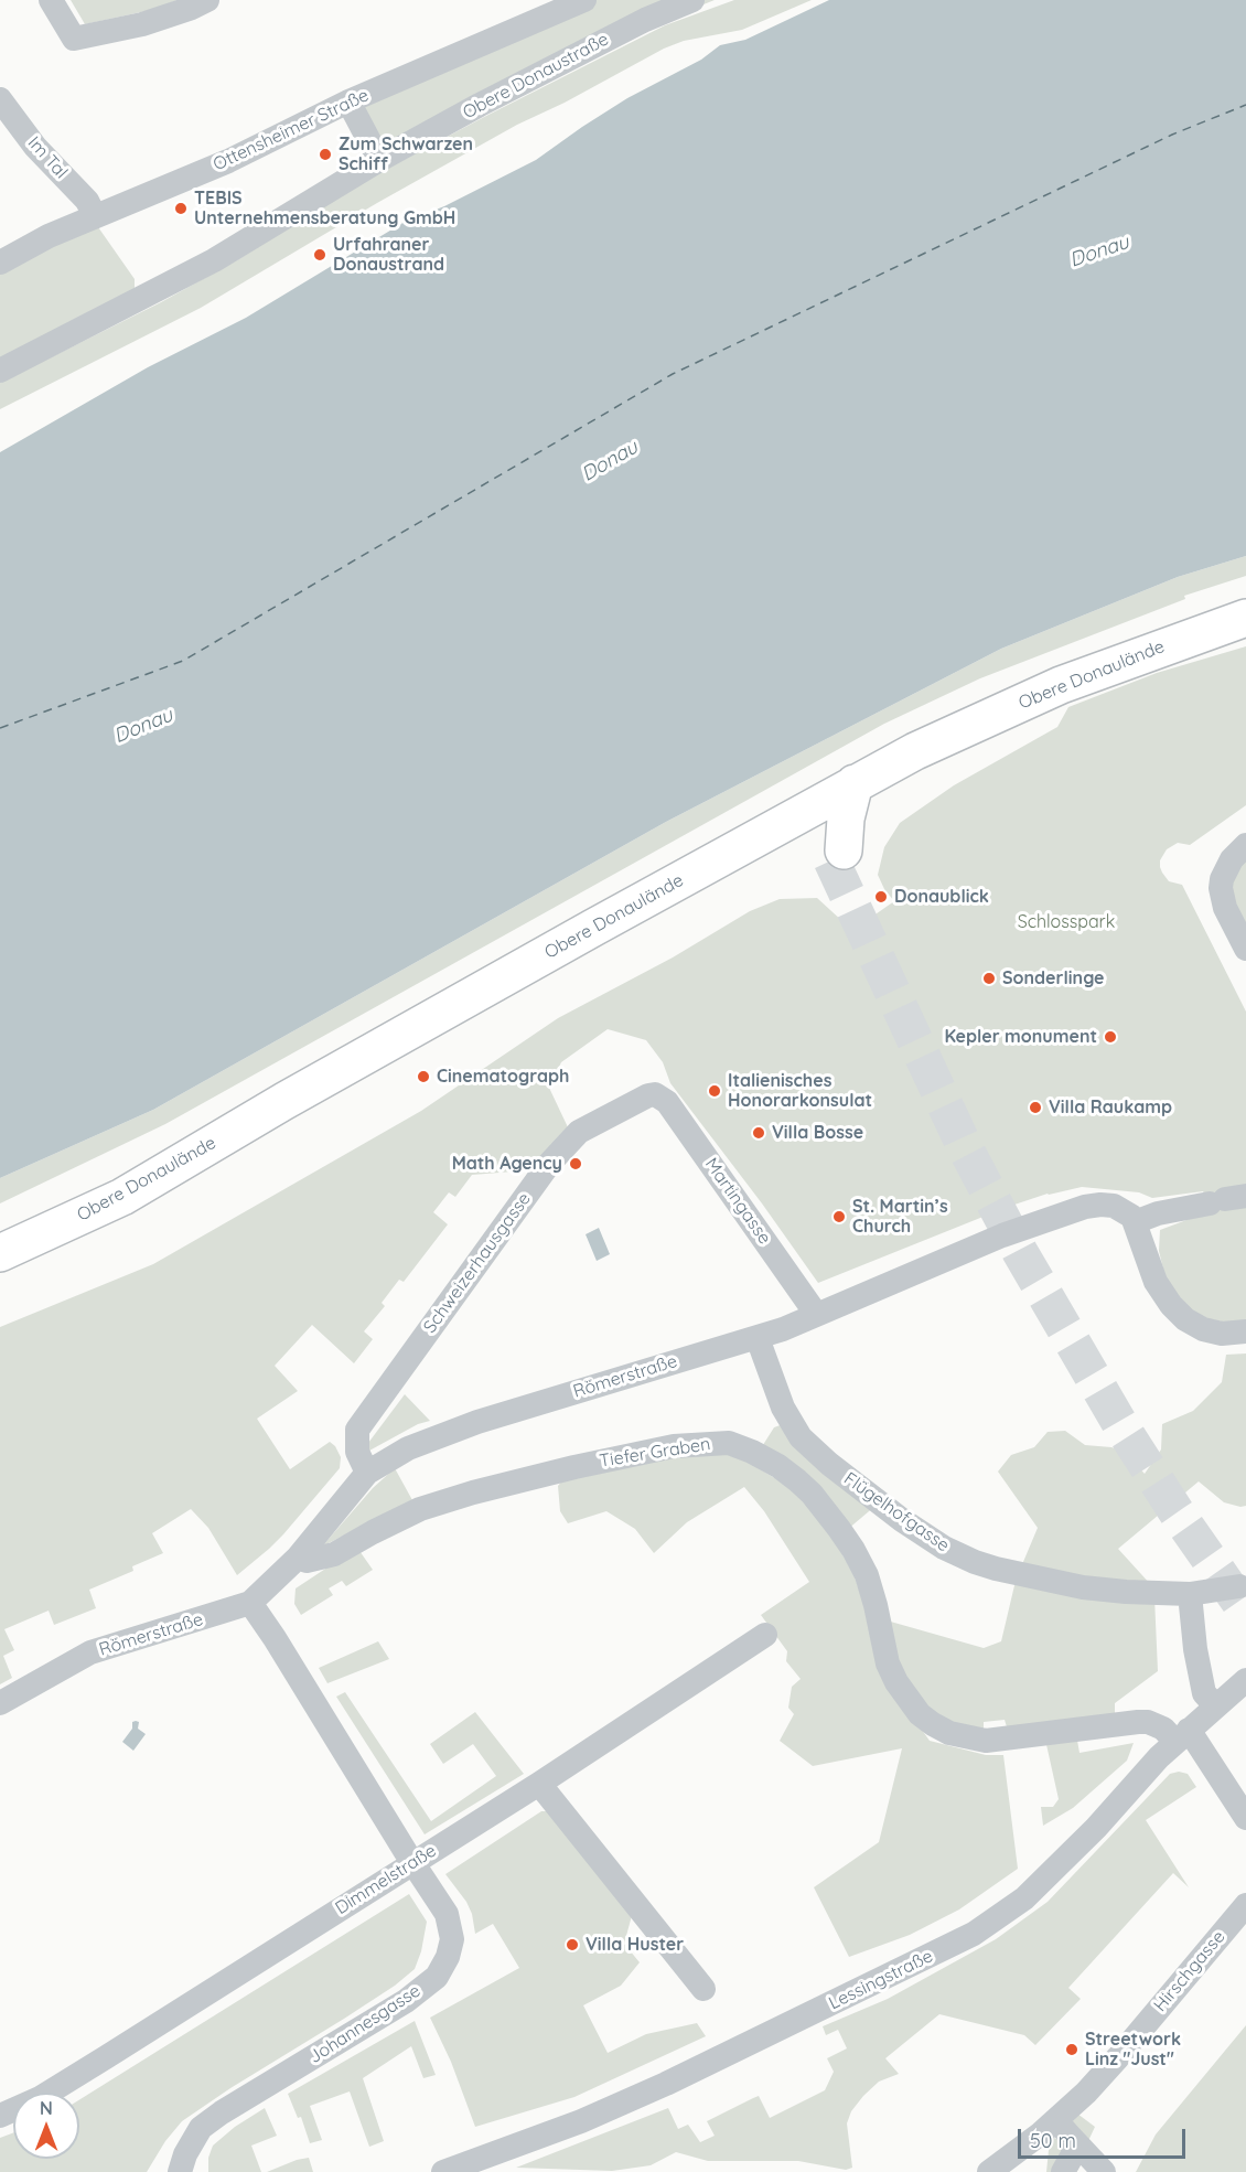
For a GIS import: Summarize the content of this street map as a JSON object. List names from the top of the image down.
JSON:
{
  "streets": {
    "main road": ["Obere Donaulände"],
    "street": [
      "Obere Donaustraße",
      "Ottensheimer Straße",
      "Im Tal",
      "Martingasse",
      "Schweizerhausgasse",
      "Römerstraße",
      "Tiefer Graben",
      "Flügelhofgasse",
      "Dimmelstraße",
      "Hirschgasse",
      "Lessingstraße",
      "Johannesgasse"
    ]
  },
  "crossings": [
    ["Ottensheimer Straße", "Im Tal"],
    ["Martingasse", "Schweizerhausgasse"],
    ["Martingasse", "Römerstraße"],
    ["Schweizerhausgasse", "Römerstraße"],
    ["Römerstraße", "Tiefer Graben"],
    ["Römerstraße", "Flügelhofgasse"],
    ["Römerstraße", "Johannesgasse"],
    ["Tiefer Graben", "Lessingstraße"],
    ["Dimmelstraße", "Johannesgasse"]
  ],
  "water": ["Donau"],
  "parks": ["Schlosspark"],
  "places": [
    "Zum Schwarzen Schiff",
    "TEBIS Unternehmensberatung GmbH",
    "Urfahraner Donaustrand",
    "Donaublick",
    "Sonderlinge",
    "Kepler monument",
    "Cinematograph",
    "Italienisches Honorarkonsulat",
    "Villa Raukamp",
    "Villa Bosse",
    "Math Agency",
    "St. Martin’s Church",
    "Villa Huster",
    "Streetwork Linz \"Just\""
  ],
  "scale_bar": "50 m",
  "north": "top"
}
